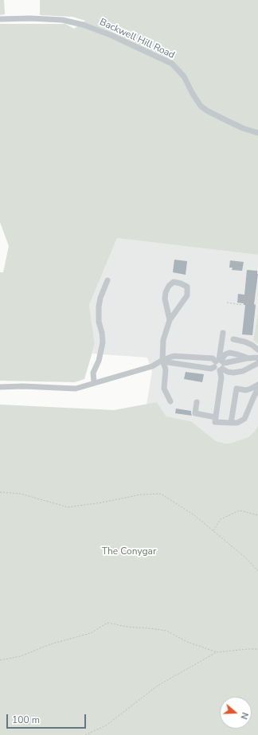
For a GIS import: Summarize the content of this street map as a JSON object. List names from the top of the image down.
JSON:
{
  "streets": {
    "street": ["Backwell Hill Road"]
  },
  "parks": ["The Conygar"],
  "scale_bar": "100 m",
  "north": "right"
}
